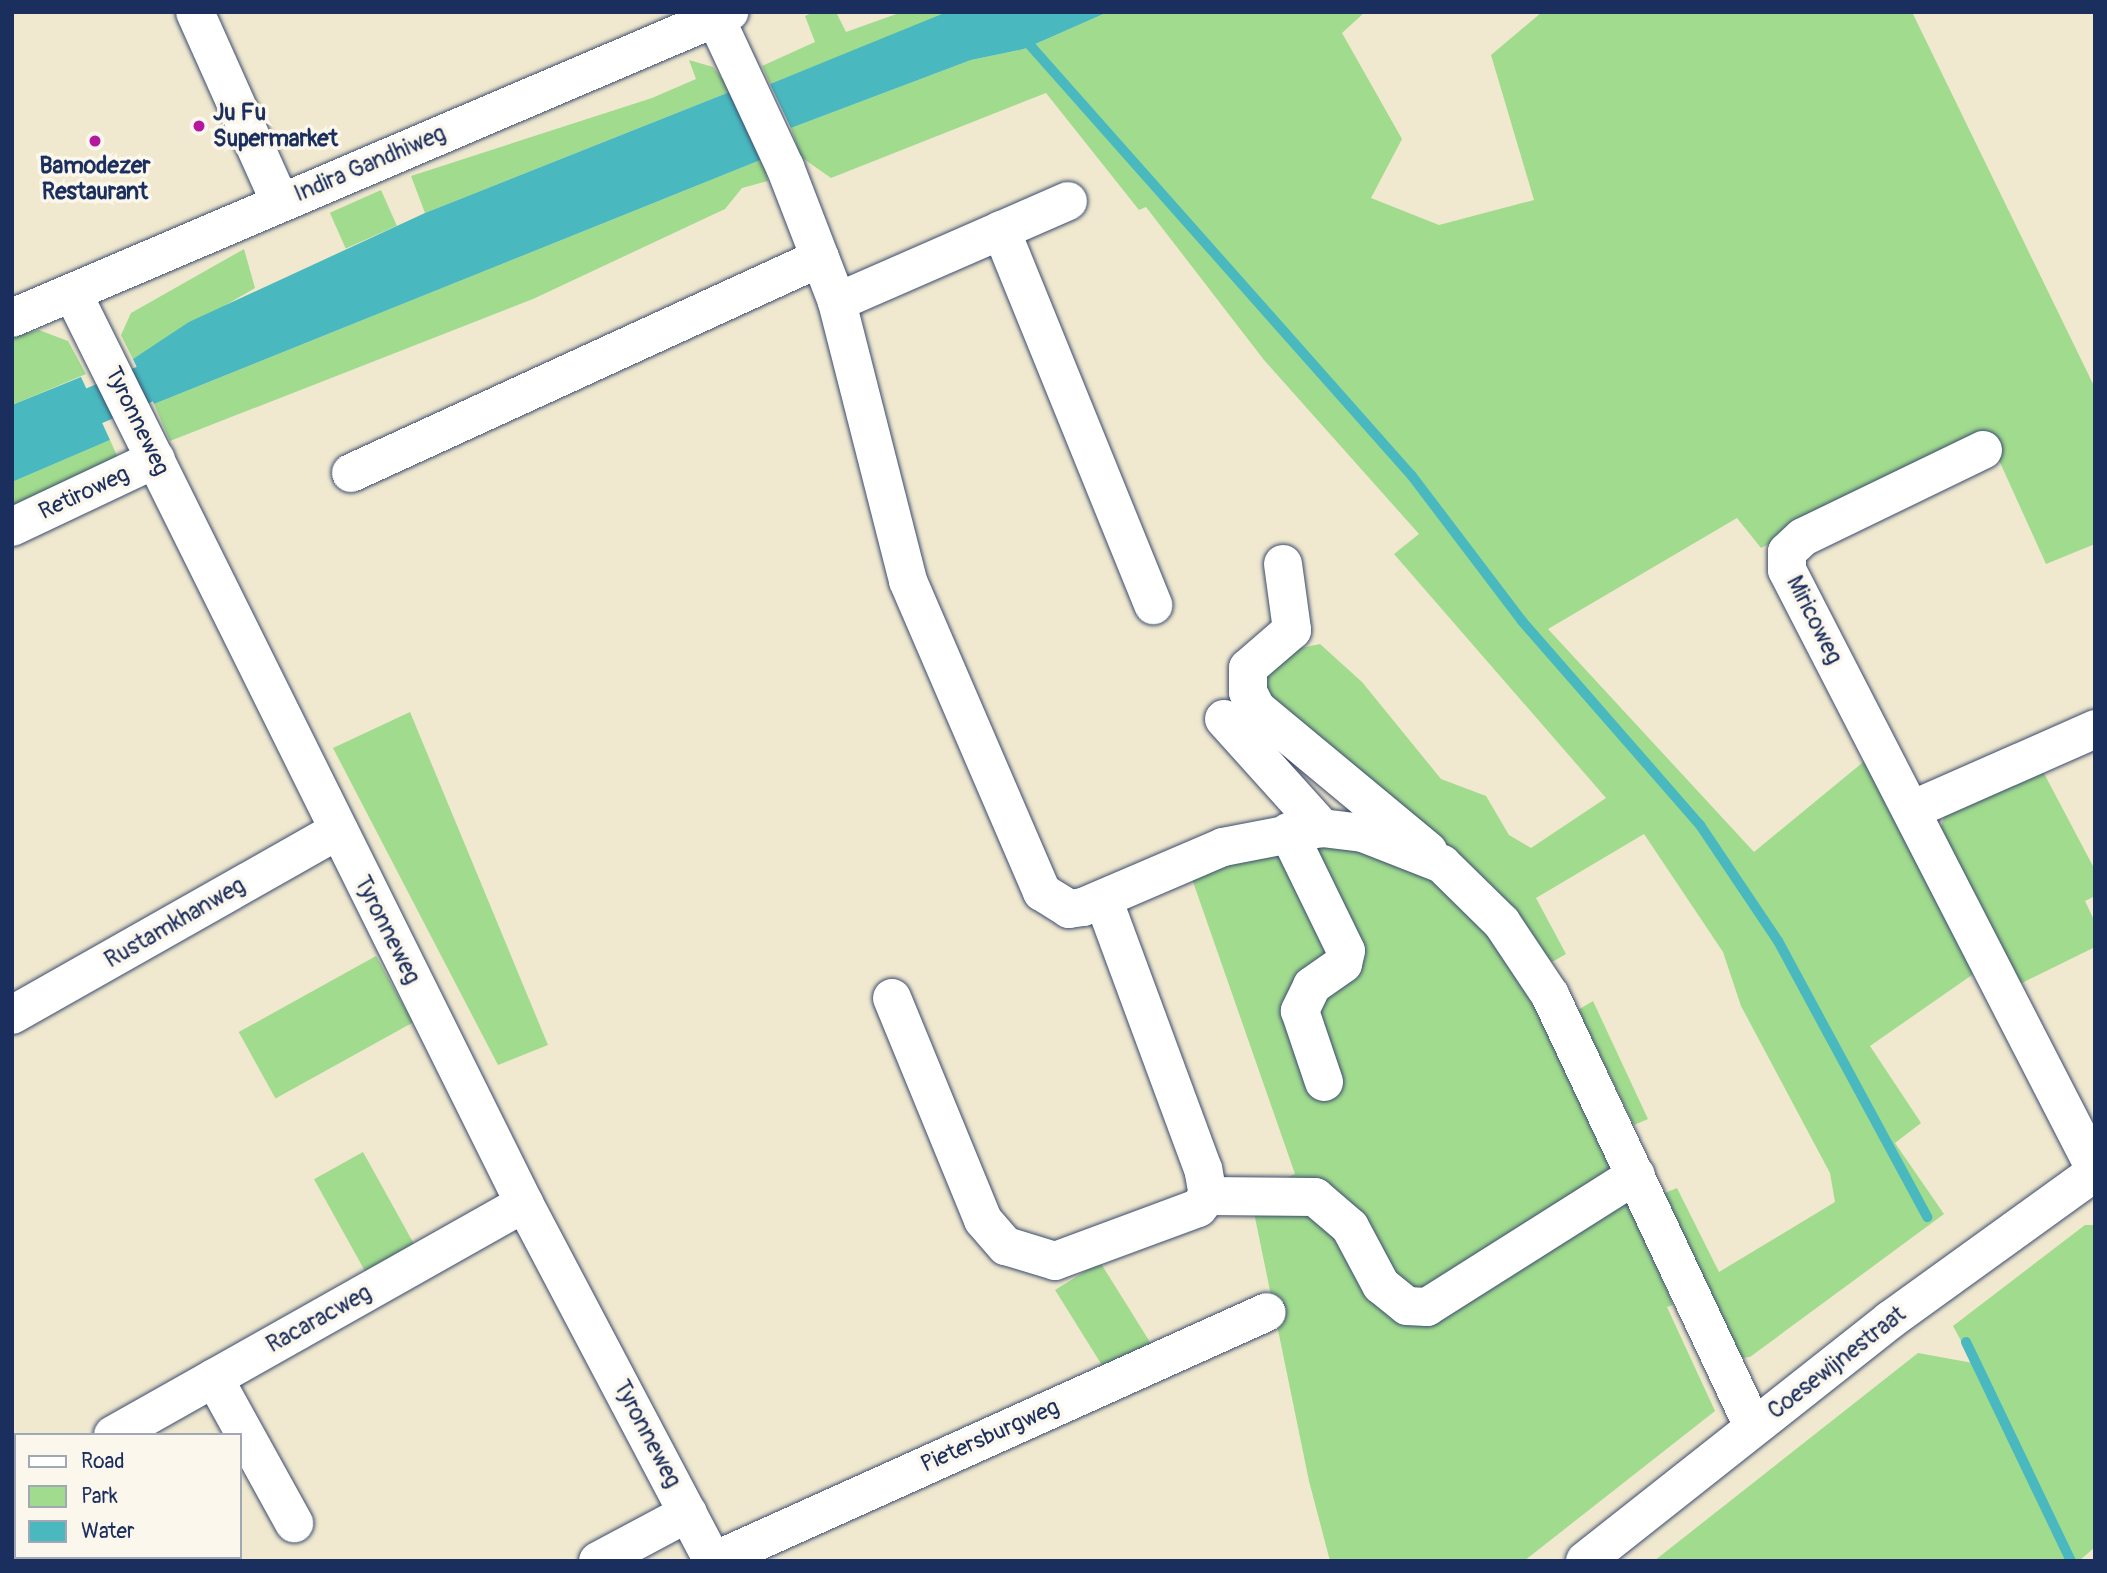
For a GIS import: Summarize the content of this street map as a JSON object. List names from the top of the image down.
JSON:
{
  "streets": {
    "street": [
      "Indira Gandhiweg",
      "Tyronneweg",
      "Retiroweg",
      "Miricoweg",
      "Rustamkhanweg",
      "Racaracweg",
      "Coesewijnestraat",
      "Pietersburgweg"
    ]
  },
  "crossings": [
    ["Indira Gandhiweg", "Tyronneweg"],
    ["Tyronneweg", "Retiroweg"],
    ["Tyronneweg", "Rustamkhanweg"],
    ["Tyronneweg", "Racaracweg"],
    ["Tyronneweg", "Pietersburgweg"],
    ["Miricoweg", "Coesewijnestraat"]
  ],
  "places": ["Ju Fu Supermarket", "Bamodezer Restaurant"],
  "legend": ["Road", "Park", "Water"]
}
